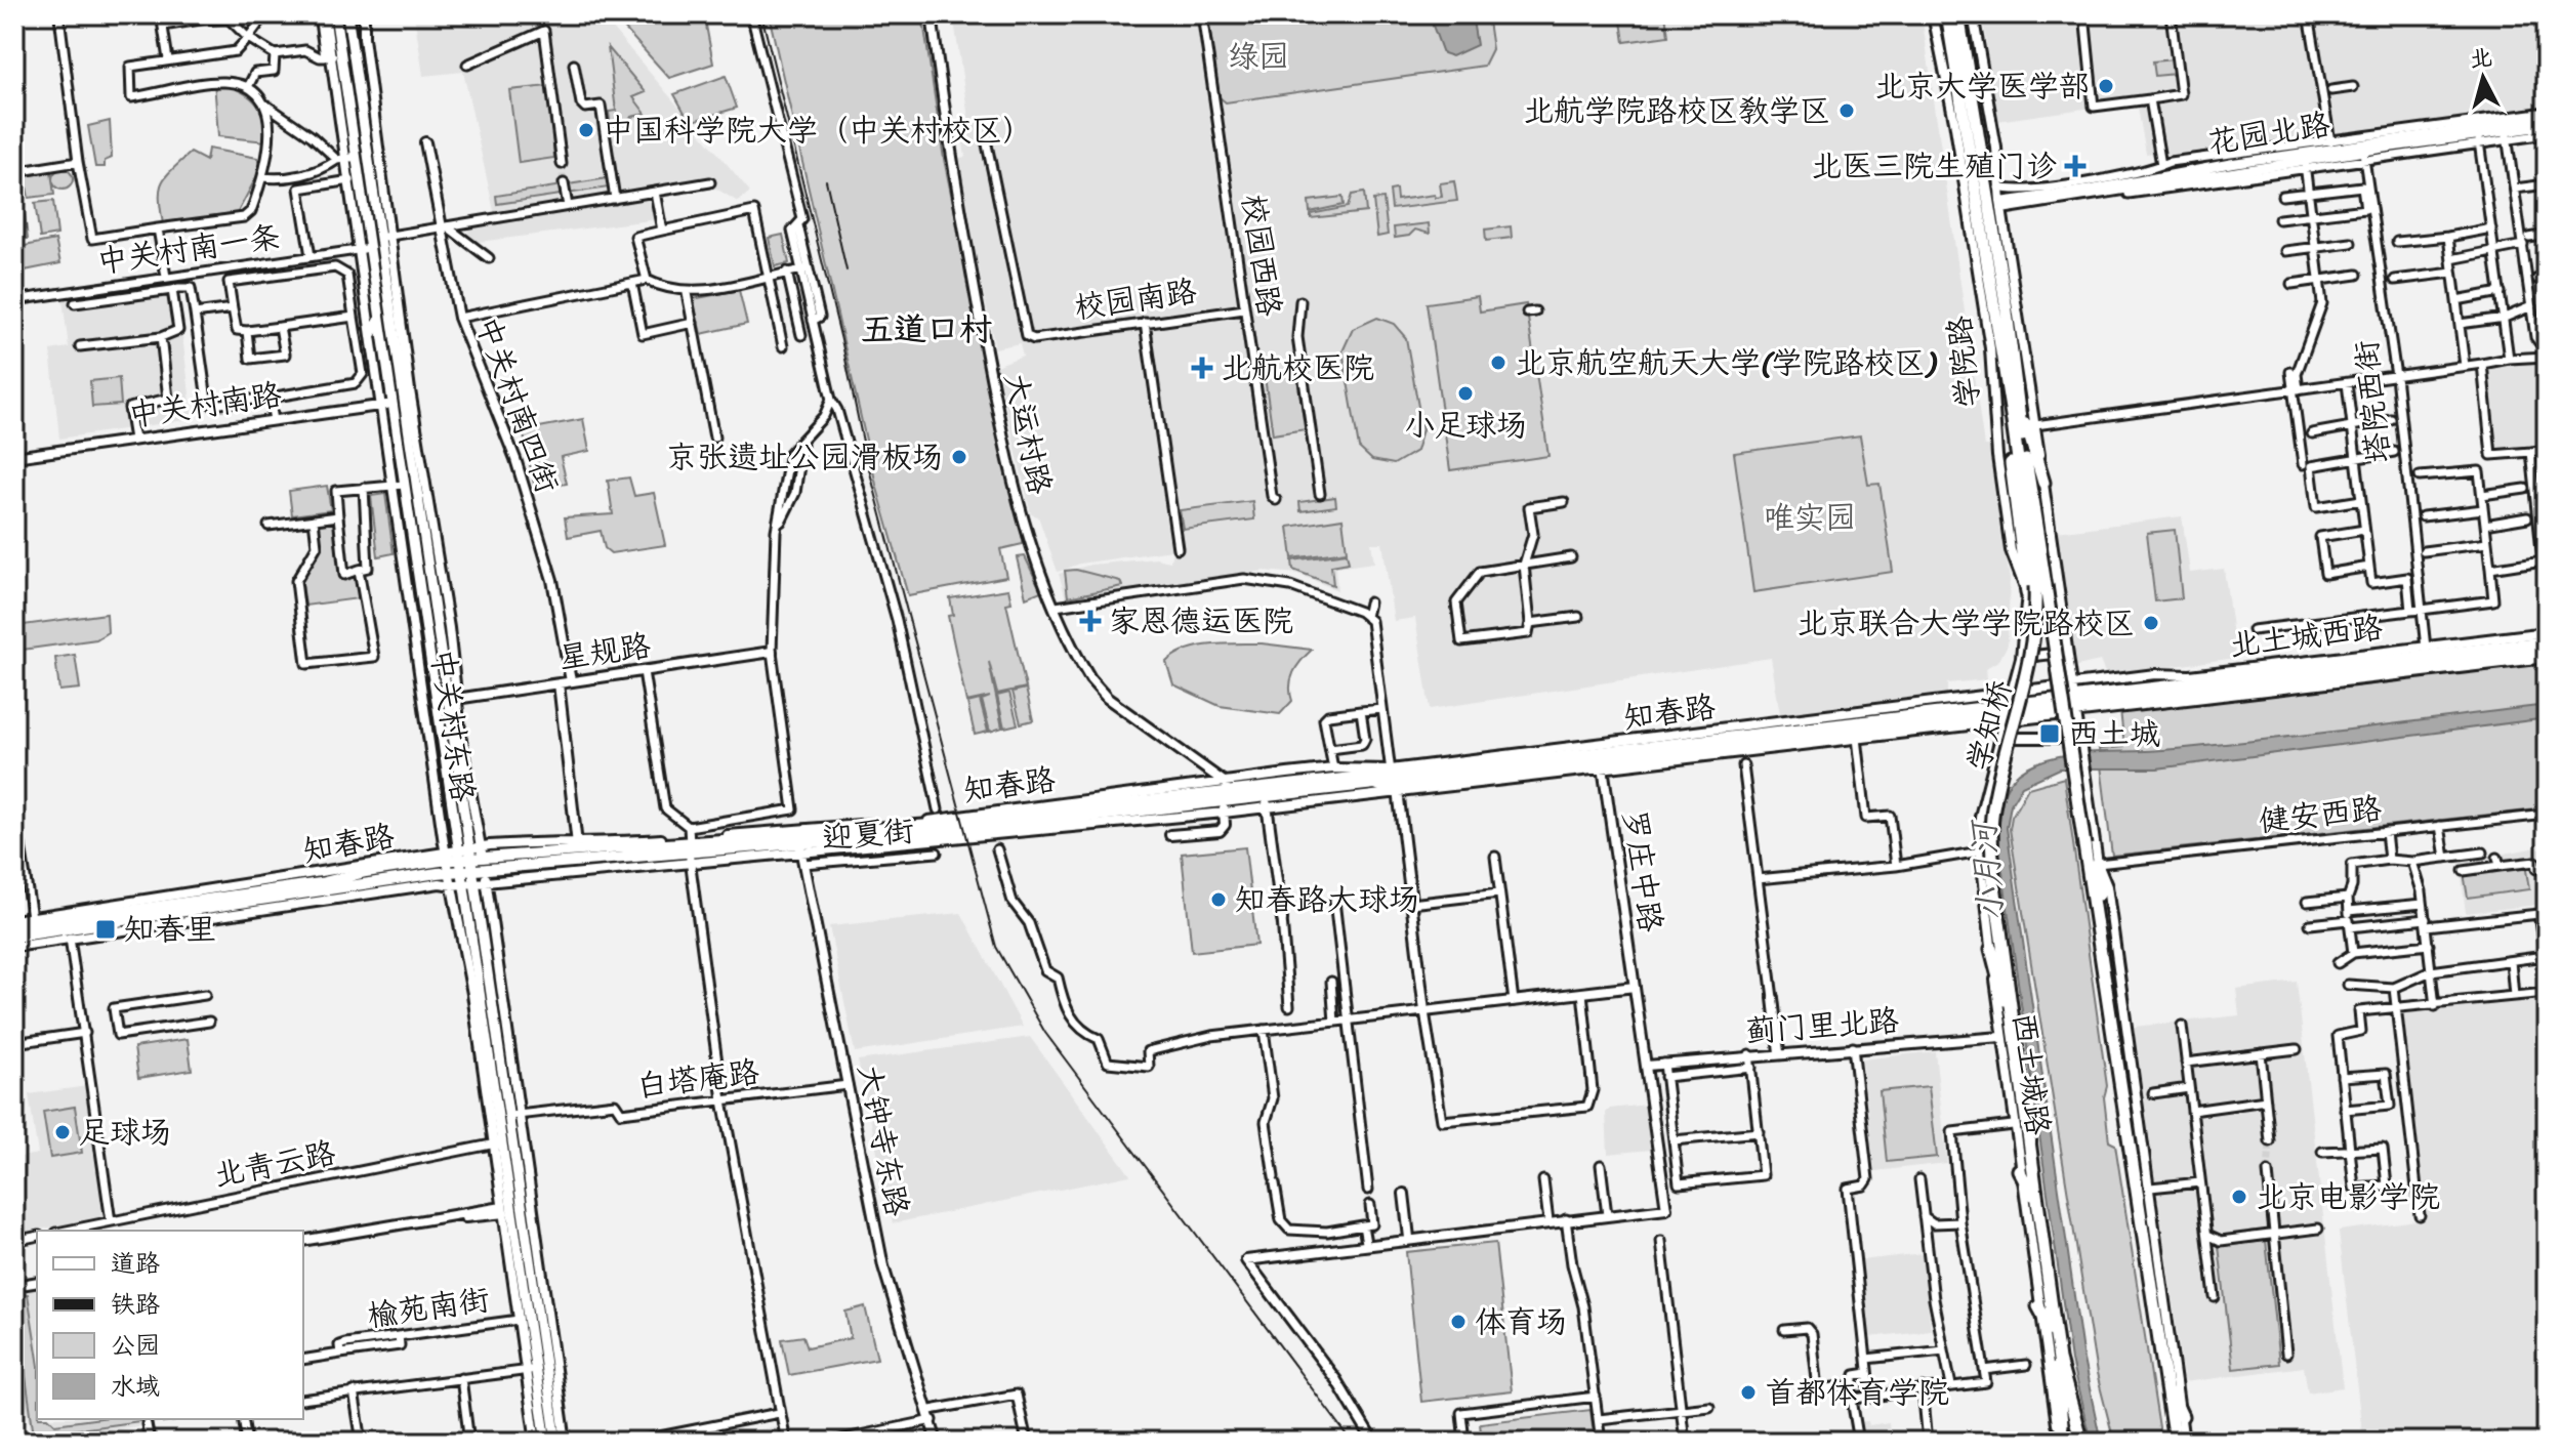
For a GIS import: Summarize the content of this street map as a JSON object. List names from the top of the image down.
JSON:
{
  "streets": {
    "highway": ["学院路", "学知桥", "西土城路"],
    "main road": ["北土城西路", "知春路", "中关村东路"],
    "street": [
      "花园北路",
      "中关村南一条",
      "校园西路",
      "校园南路",
      "塔院西街",
      "中关村南路",
      "中关村南四街",
      "大运村路",
      "星规路",
      "健安西路",
      "迎夏街",
      "罗庄中路",
      "蓟门里北路",
      "白塔庵路",
      "大钟寺东路",
      "北青云路",
      "榆苑南街"
    ]
  },
  "crossings": [
    ["花园北路", "学院路"],
    ["花园北路", "塔院西街"],
    ["中关村南一条", "中关村东路"],
    ["校园西路", "校园南路"],
    ["学院路", "北土城西路"],
    ["学院路", "知春路"],
    ["学院路", "学知桥"],
    ["学院路", "西土城路"],
    ["塔院西街", "北土城西路"],
    ["中关村南路", "中关村东路"],
    ["中关村南四街", "星规路"],
    ["大运村路", "知春路"],
    ["星规路", "中关村东路"],
    ["知春路", "中关村东路"],
    ["知春路", "罗庄中路"],
    ["知春路", "西土城路"],
    ["知春路", "大钟寺东路"],
    ["中关村东路", "白塔庵路"],
    ["中关村东路", "北青云路"],
    ["中关村东路", "榆苑南街"],
    ["学知桥", "西土城路"],
    ["迎夏街", "大钟寺东路"],
    ["罗庄中路", "蓟门里北路"],
    ["蓟门里北路", "西土城路"],
    ["白塔庵路", "大钟寺东路"]
  ],
  "districts": ["五道口村"],
  "water": ["小月河"],
  "parks": ["绿园", "唯实园"],
  "places": {
    "other": [
      "北京大学医学部",
      "北航学院路校区教学区",
      "中国科学院大学（中关村校区）",
      "北京航空航天大学(学院路校区)",
      "小足球场",
      "京张遗址公园滑板场",
      "北京联合大学学院路校区",
      "知春路大球场",
      "足球场",
      "北京电影学院",
      "体育场",
      "首都体育学院"
    ],
    "health": ["北医三院生殖门诊", "北航校医院", "家恩德运医院"],
    "transit": ["西土城", "知春里"]
  },
  "legend": [
    "道路",
    "铁路",
    "公园",
    "水域"
  ],
  "north": "top"
}
